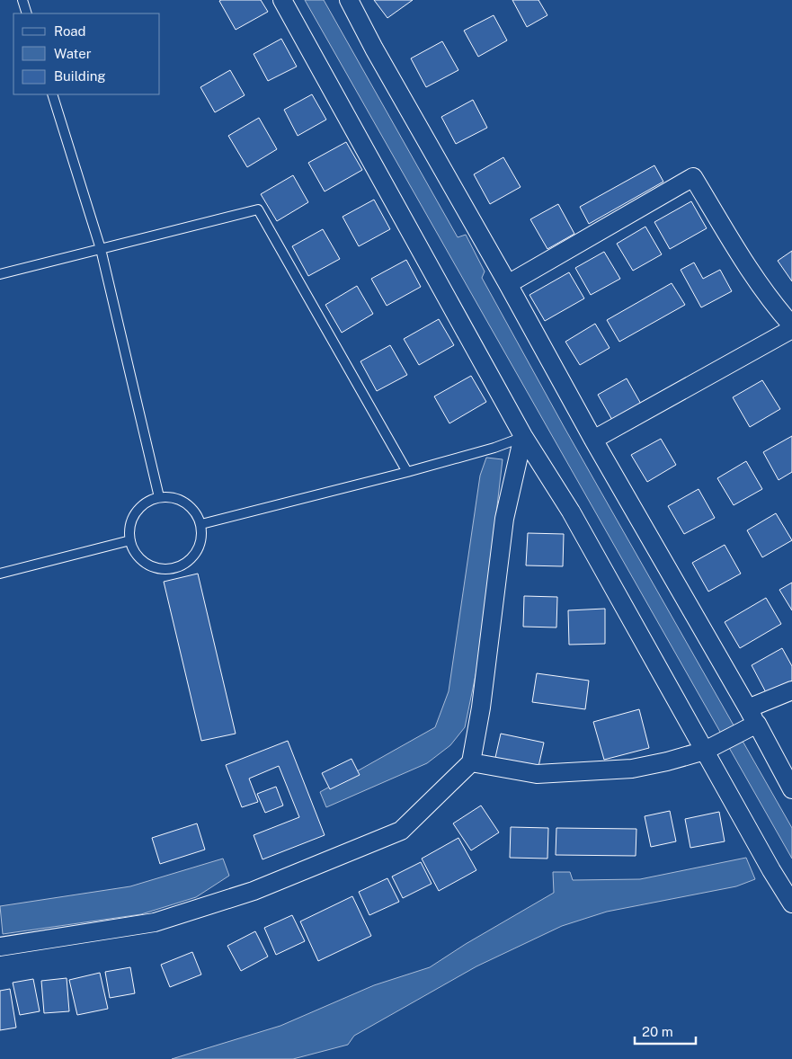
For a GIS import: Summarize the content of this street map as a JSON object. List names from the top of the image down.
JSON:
{
  "legend": ["Road", "Water", "Building"],
  "scale_bar": "20 m"
}
